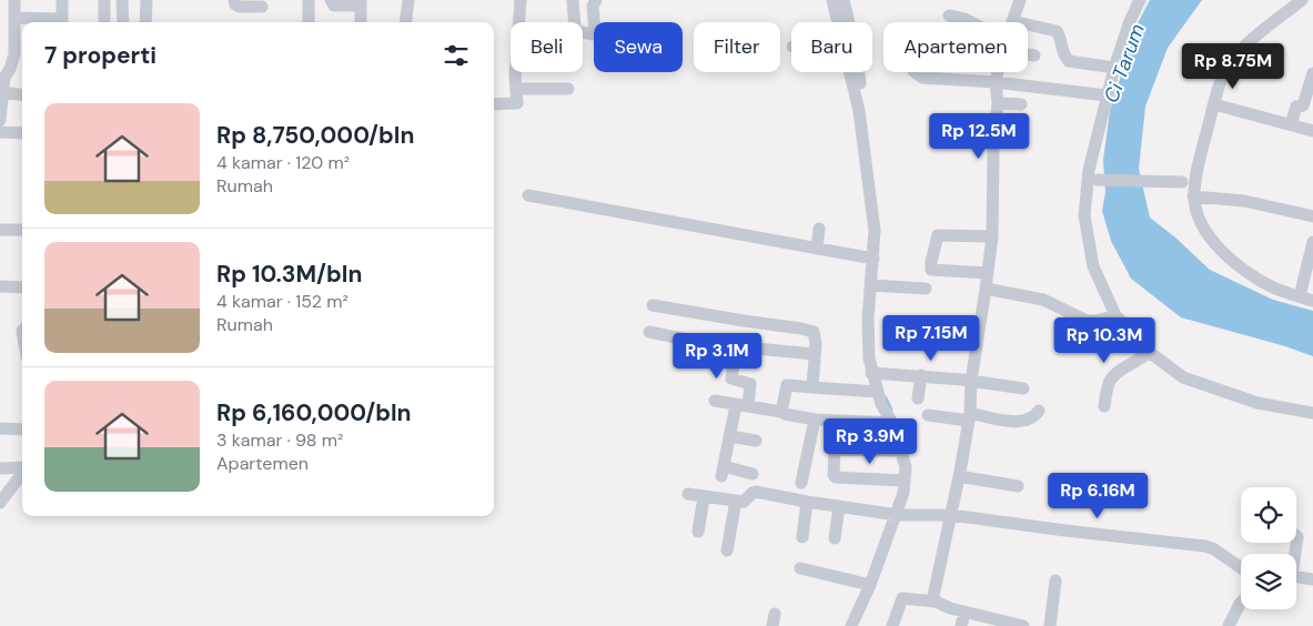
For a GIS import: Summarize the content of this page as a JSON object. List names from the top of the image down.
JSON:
{
  "water": ["Ci Tarum"],
  "page": {
    "chip": [
      "Beli",
      "Sewa",
      "Filter",
      "Baru",
      "Apartemen"
    ],
    "heading": "7 properti",
    "price": [
      "Rp 8.75M",
      "Rp 12.5M",
      "Rp 7.15M",
      "Rp 10.3M",
      "Rp 3.1M",
      "Rp 3.9M",
      "Rp 6.16M"
    ],
    "list": [
      {
        "name": "Rp 8,750,000/bln",
        "note": "4 kamar · 120 m² · Rumah"
      },
      {
        "name": "Rp 10.3M/bln",
        "note": "4 kamar · 152 m² · Rumah"
      },
      {
        "name": "Rp 6,160,000/bln",
        "note": "3 kamar · 98 m² · Apartemen"
      }
    ]
  }
}
